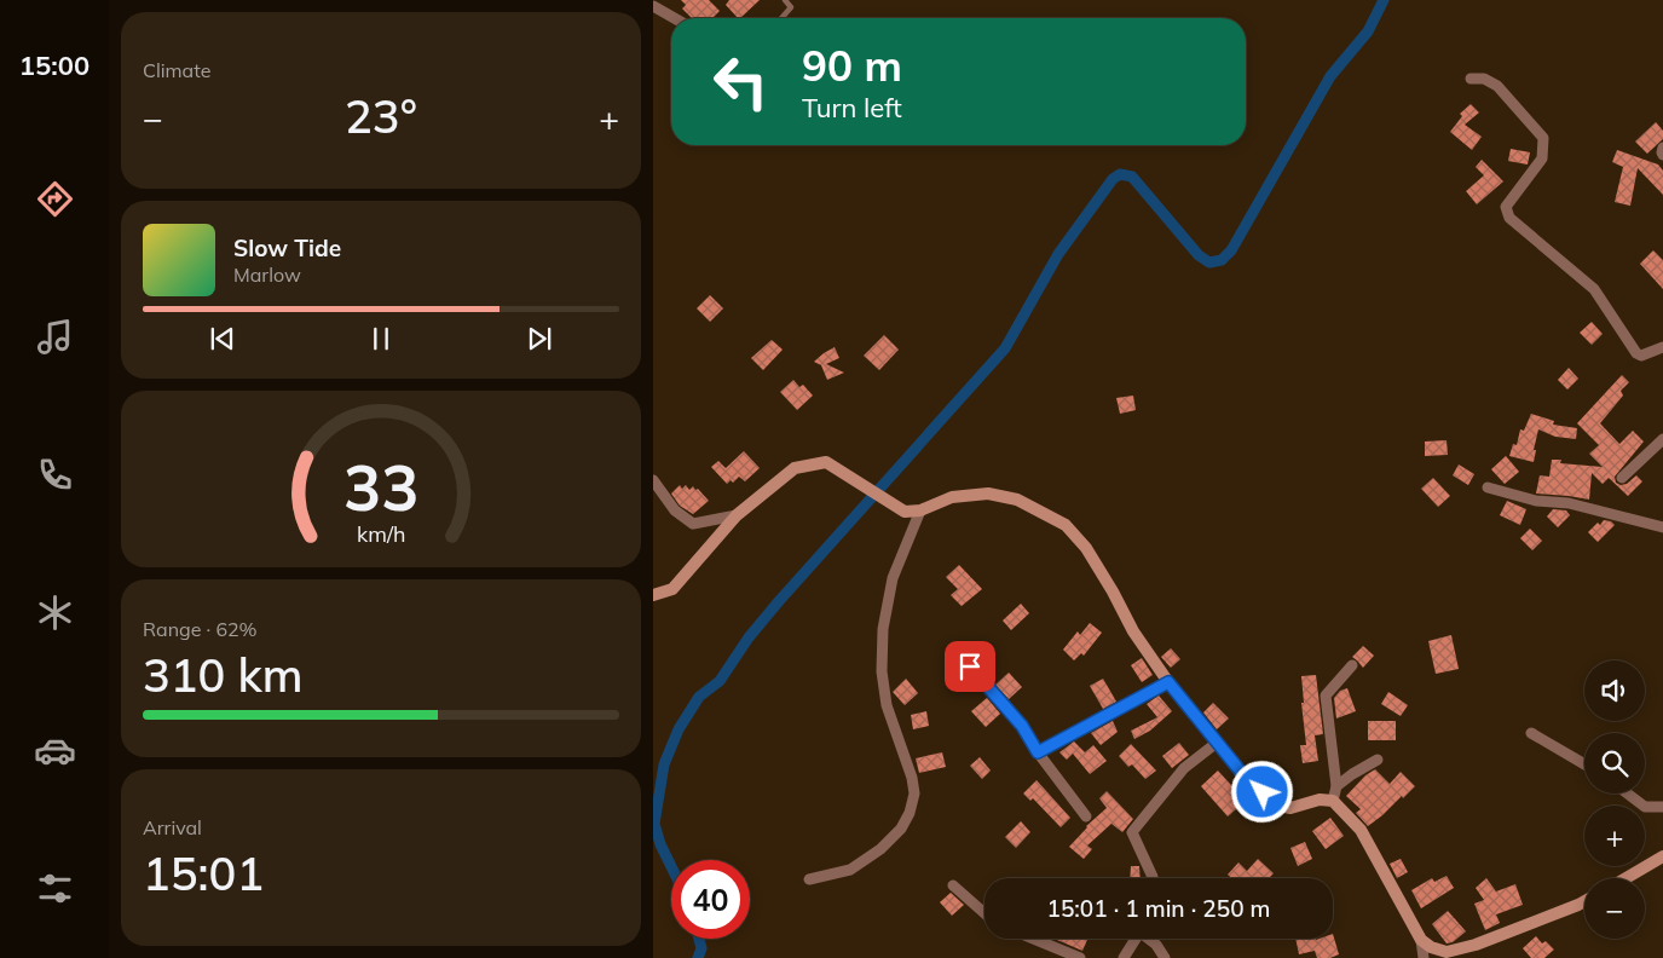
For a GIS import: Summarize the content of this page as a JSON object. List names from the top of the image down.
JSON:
{
  "page": {
    "tabs": "15:00",
    "tile": [
      "Climate",
      ["Range · 62%", "310 km"],
      ["Arrival", "15:01"]
    ],
    "turn": ["90 m", "Turn left"],
    "heat": ["−", "23°", "+"],
    "song": ["Slow Tide", "Marlow"],
    "map_buttons": ["+", "−"],
    "limit": "40",
    "trip": "15:01 · 1 min · 250 m",
    "gauge": ["33", "km/h"]
  }
}
